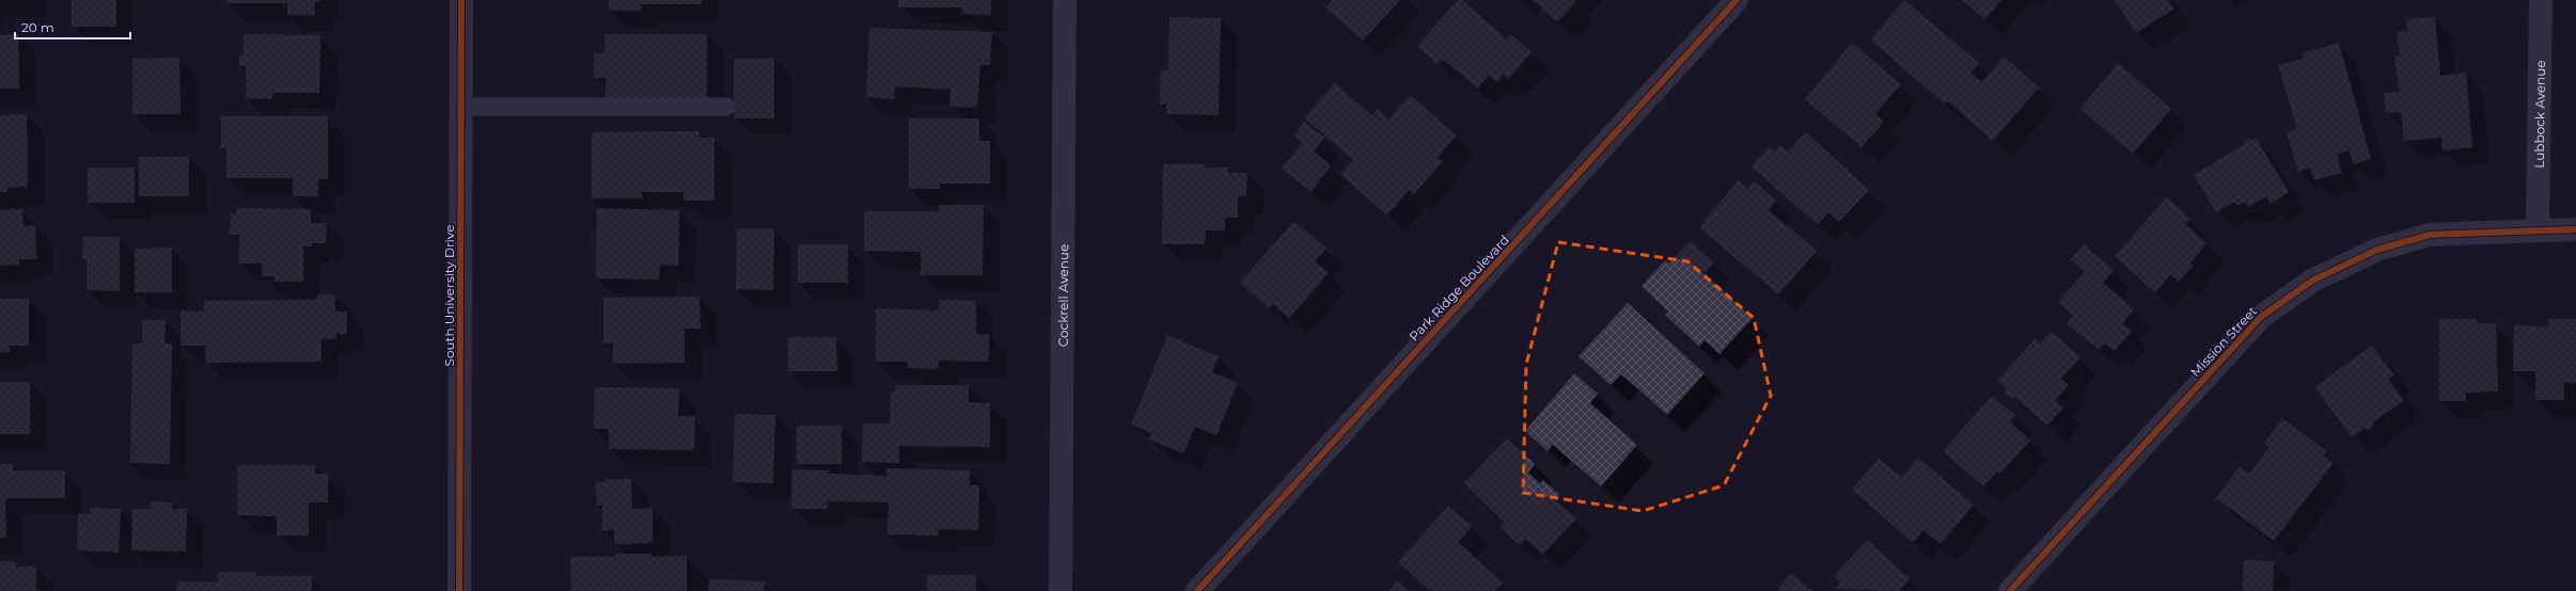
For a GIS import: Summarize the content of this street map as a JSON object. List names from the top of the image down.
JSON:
{
  "streets": {
    "street": [
      "Lubbock Avenue",
      "Park Ridge Boulevard",
      "South University Drive",
      "Cockrell Avenue",
      "Mission Street"
    ]
  },
  "crossings": [
    ["Lubbock Avenue", "Mission Street"]
  ],
  "scale_bar": "20 m"
}
